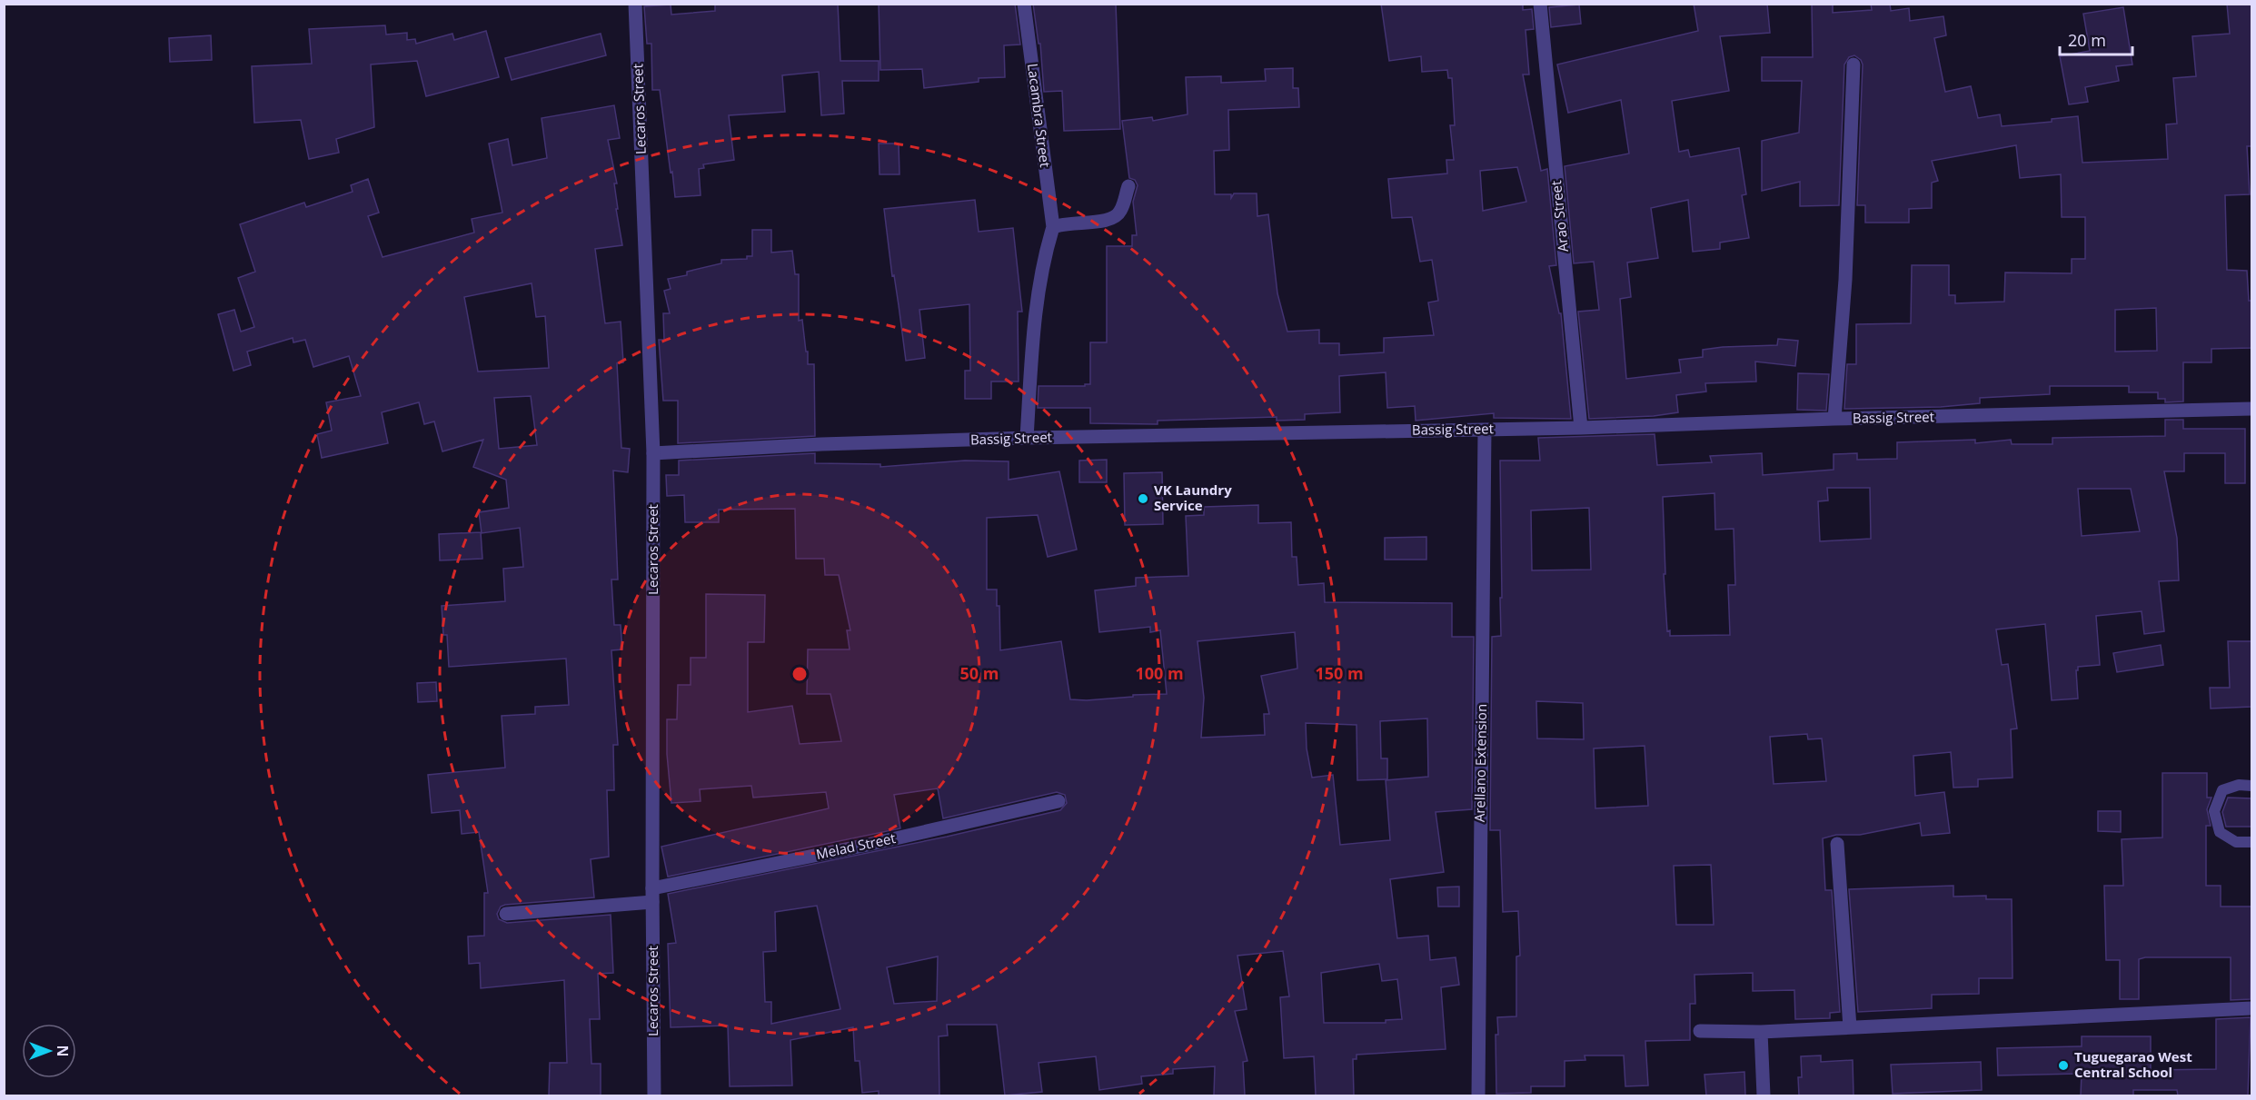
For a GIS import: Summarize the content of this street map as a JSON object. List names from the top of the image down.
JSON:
{
  "streets": {
    "street": [
      "Lecaros Street",
      "Lacambra Street",
      "Arao Street",
      "Bassig Street",
      "Arellano Extension",
      "Melad Street"
    ]
  },
  "crossings": [
    ["Lecaros Street", "Bassig Street"],
    ["Lecaros Street", "Melad Street"],
    ["Lacambra Street", "Bassig Street"],
    ["Arao Street", "Bassig Street"],
    ["Bassig Street", "Arellano Extension"]
  ],
  "places": ["VK Laundry Service", "Tuguegarao West Central School"],
  "scale_bar": "20 m",
  "north": "right",
  "rings": ["50 m", "100 m", "150 m"]
}
